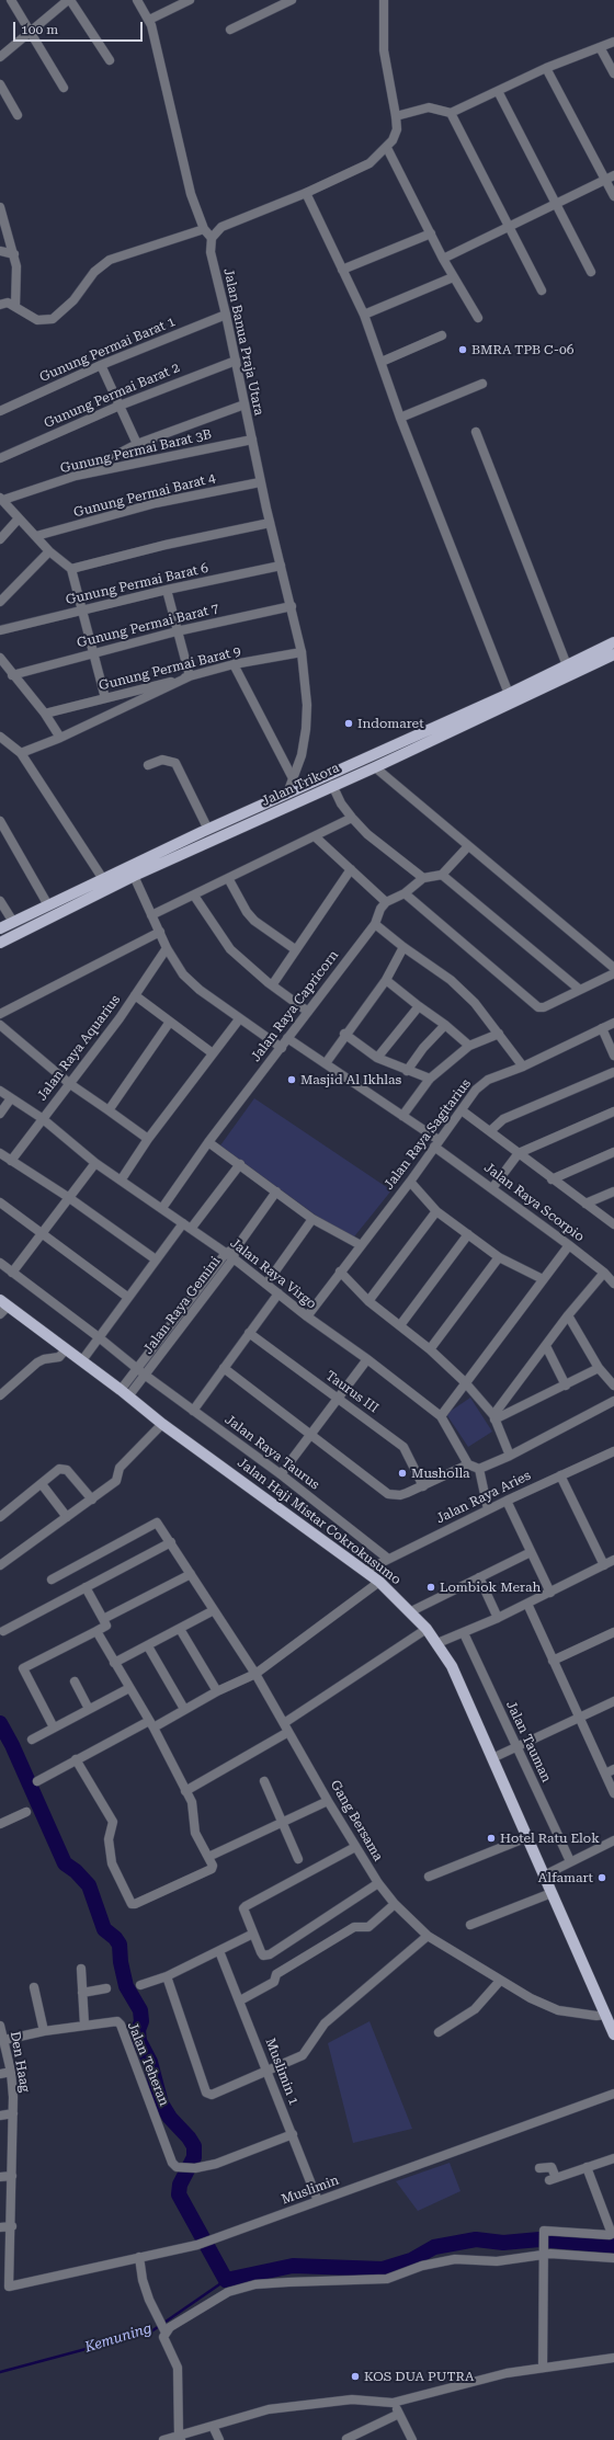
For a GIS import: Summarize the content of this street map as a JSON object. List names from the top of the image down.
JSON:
{
  "streets": {
    "main road": ["Jalan Trikora", "Jalan Haji Mistar Cokrokusumo"],
    "street": [
      "Jalan Banua Praja Utara",
      "Gunung Permai Barat 1",
      "Gunung Permai Barat 2",
      "Gunung Permai Barat 3B",
      "Gunung Permai Barat 4",
      "Gunung Permai Barat 6",
      "Gunung Permai Barat 7",
      "Gunung Permai Barat 9",
      "Jalan Raya Capricorn",
      "Jalan Raya Aquarius",
      "Jalan Raya Sagitarius",
      "Jalan Raya Scorpio",
      "Jalan Raya Virgo",
      "Jalan Raya Gemini",
      "Taurus III",
      "Jalan Raya Taurus",
      "Jalan Raya Aries",
      "Jalan Tauman",
      "Gang Bersama",
      "Den Haag",
      "Jalan Teheran",
      "Muslimin 1",
      "Muslimin"
    ]
  },
  "crossings": [
    ["Jalan Banua Praja Utara", "Gunung Permai Barat 1"],
    ["Jalan Banua Praja Utara", "Gunung Permai Barat 2"],
    ["Jalan Banua Praja Utara", "Gunung Permai Barat 3B"],
    ["Jalan Banua Praja Utara", "Gunung Permai Barat 4"],
    ["Jalan Banua Praja Utara", "Gunung Permai Barat 6"],
    ["Jalan Banua Praja Utara", "Gunung Permai Barat 7"],
    ["Jalan Banua Praja Utara", "Gunung Permai Barat 9"],
    ["Jalan Banua Praja Utara", "Jalan Trikora"],
    ["Jalan Raya Capricorn", "Jalan Raya Scorpio"],
    ["Jalan Raya Capricorn", "Jalan Raya Virgo"],
    ["Jalan Raya Aquarius", "Jalan Raya Virgo"],
    ["Jalan Raya Sagitarius", "Jalan Raya Scorpio"],
    ["Jalan Raya Sagitarius", "Jalan Raya Virgo"],
    ["Jalan Raya Virgo", "Jalan Raya Gemini"],
    ["Jalan Raya Gemini", "Jalan Raya Taurus"],
    ["Jalan Raya Gemini", "Jalan Haji Mistar Cokrokusumo"],
    ["Jalan Raya Taurus", "Jalan Raya Aries"],
    ["Jalan Raya Aries", "Jalan Haji Mistar Cokrokusumo"],
    ["Jalan Haji Mistar Cokrokusumo", "Gang Bersama"],
    ["Den Haag", "Jalan Teheran"],
    ["Den Haag", "Muslimin"],
    ["Jalan Teheran", "Muslimin 1"],
    ["Muslimin 1", "Muslimin"]
  ],
  "water": ["Kemuning"],
  "places": [
    "BMRA TPB C-06",
    "Indomaret",
    "Masjid Al Ikhlas",
    "Musholla",
    "Lombiok Merah",
    "Hotel Ratu Elok",
    "Alfamart",
    "KOS DUA PUTRA"
  ],
  "scale_bar": "100 m"
}
